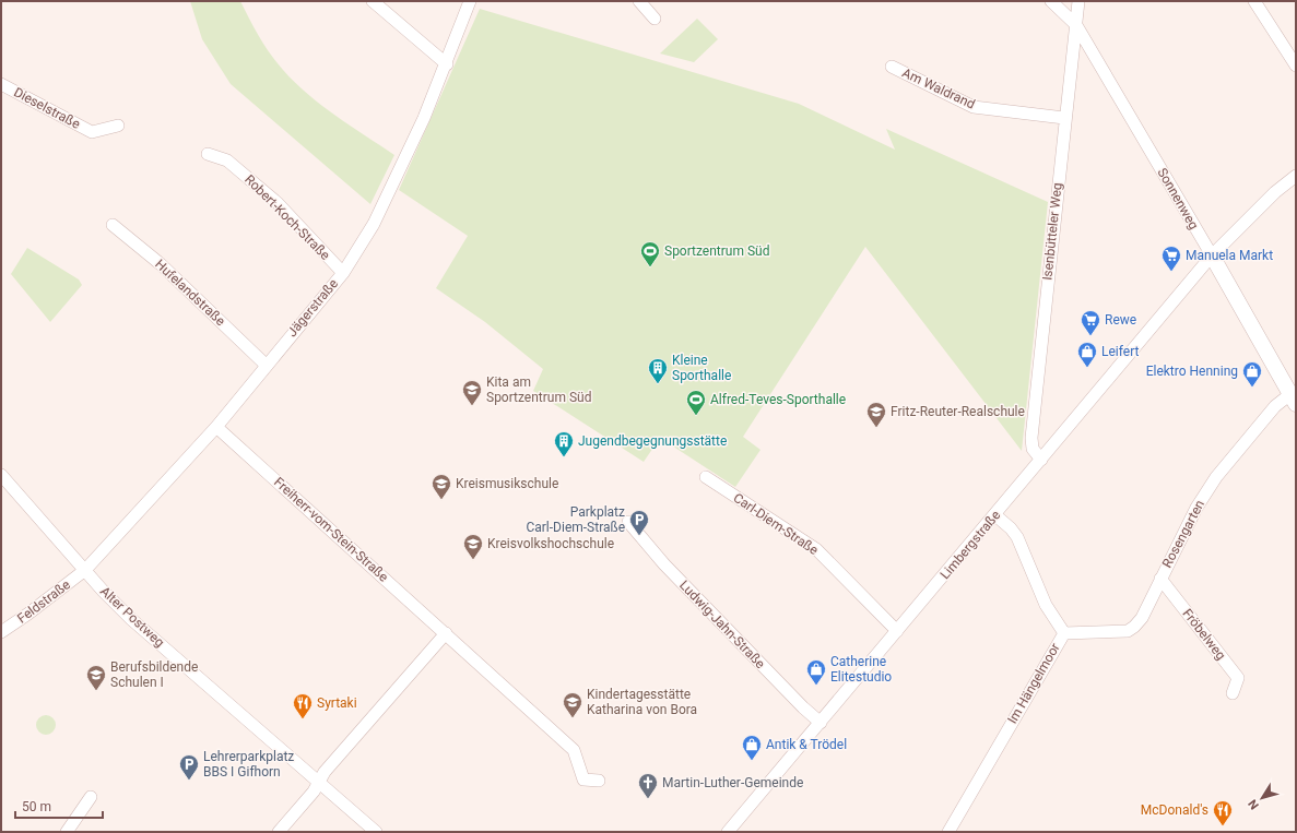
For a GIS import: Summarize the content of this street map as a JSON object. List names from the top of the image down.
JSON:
{
  "streets": {
    "street": [
      "Am Waldrand",
      "Dieselstraße",
      "Sonnenweg",
      "Robert-Koch-Straße",
      "Isenbütteler Weg",
      "Hufelandstraße",
      "Jägerstraße",
      "Carl-Diem-Straße",
      "Freiherr-vom-Stein-Straße",
      "Rosengarten",
      "Limbergstraße",
      "Feldstraße",
      "Alter Postweg",
      "Ludwig-Jahn-Straße",
      "Fröbelweg",
      "Im Hängelmoor"
    ]
  },
  "crossings": [
    ["Am Waldrand", "Isenbütteler Weg"],
    ["Sonnenweg", "Isenbütteler Weg"],
    ["Sonnenweg", "Rosengarten"],
    ["Sonnenweg", "Limbergstraße"],
    ["Robert-Koch-Straße", "Jägerstraße"],
    ["Isenbütteler Weg", "Limbergstraße"],
    ["Hufelandstraße", "Jägerstraße"],
    ["Jägerstraße", "Freiherr-vom-Stein-Straße"],
    ["Jägerstraße", "Feldstraße"],
    ["Jägerstraße", "Alter Postweg"],
    ["Carl-Diem-Straße", "Limbergstraße"],
    ["Rosengarten", "Fröbelweg"],
    ["Rosengarten", "Im Hängelmoor"],
    ["Limbergstraße", "Ludwig-Jahn-Straße"],
    ["Limbergstraße", "Im Hängelmoor"],
    ["Feldstraße", "Alter Postweg"]
  ],
  "places": {
    "sports": ["Sportzentrum Süd", "Alfred-Teves-Sporthalle"],
    "supermarket": ["Manuela Markt", "Rewe"],
    "shop": [
      "Leifert",
      "Elektro Henning",
      "Catherine Elitestudio",
      "Antik & Trödel"
    ],
    "building": ["Kleine Sporthalle", "Jugendbegegnungsstätte"],
    "school or university": [
      "Kita am Sportzentrum Süd",
      "Fritz-Reuter-Realschule",
      "Kreismusikschule",
      "Kreisvolkshochschule",
      "Berufsbildende Schulen I",
      "Kindertagesstätte Katharina von Bora"
    ],
    "parking": ["Parkplatz Carl-Diem-Straße", "Lehrerparkplatz BBS I Gifhorn"],
    "restaurant": ["Syrtaki", "McDonald's"],
    "church": ["Martin-Luther-Gemeinde"]
  },
  "scale_bar": "50 m",
  "north": "bottom left"
}
